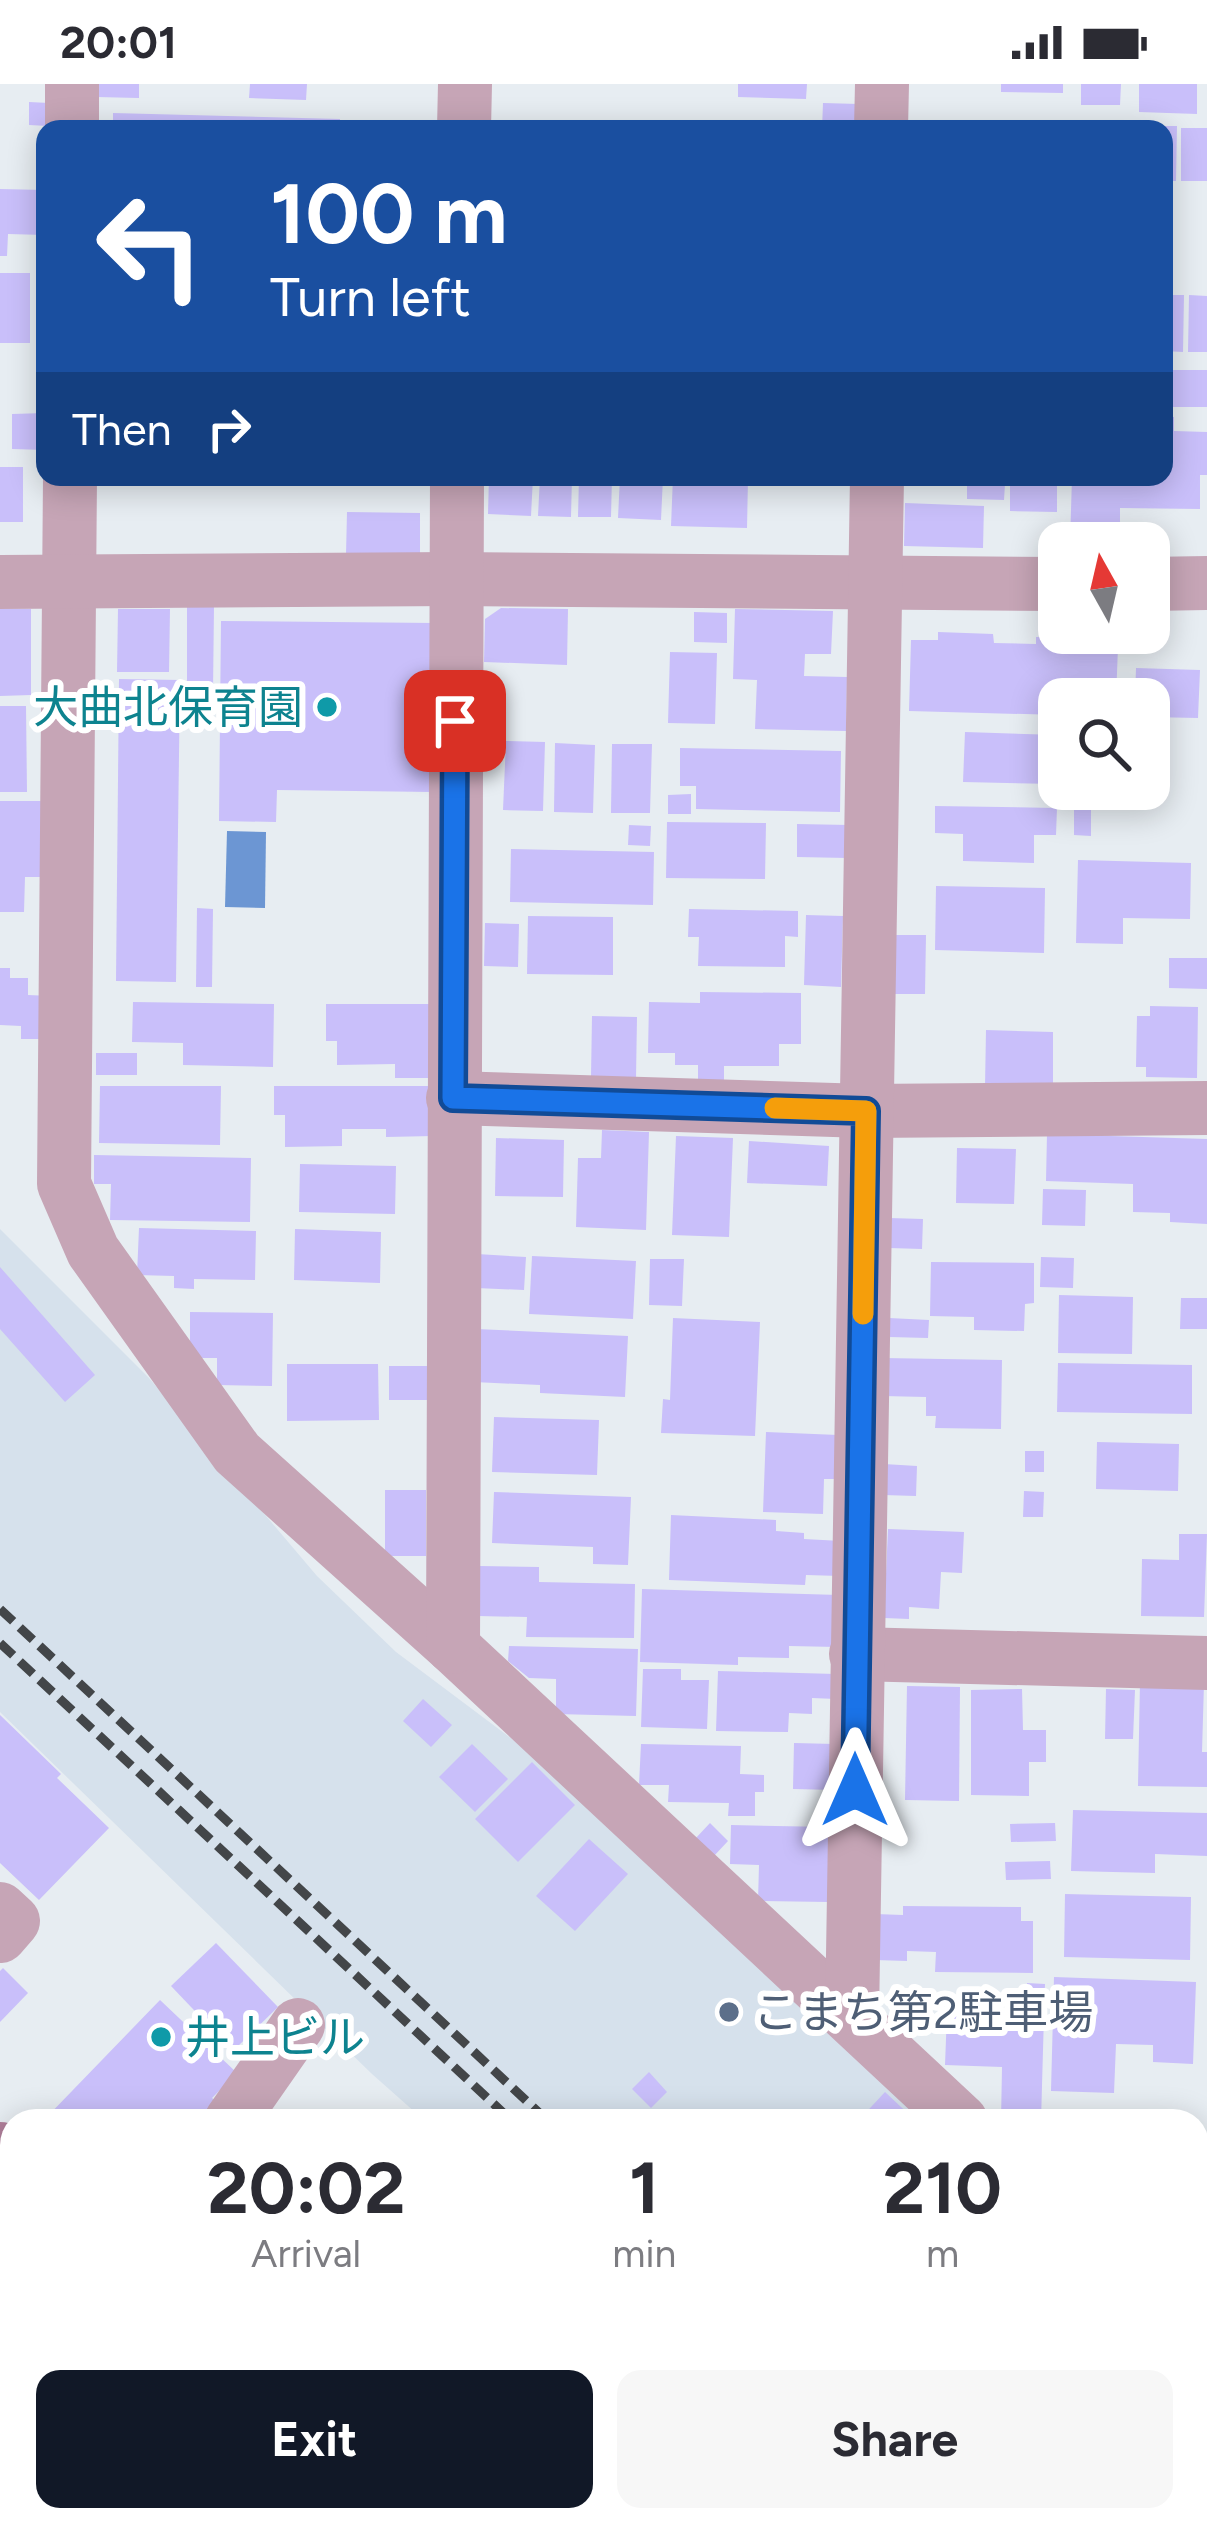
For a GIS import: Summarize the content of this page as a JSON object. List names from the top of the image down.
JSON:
{
  "places": ["大曲北保育園", "こまち第2駐車場", "井上ビル"],
  "north": "top",
  "page": {
    "status": "20:01",
    "turn": ["100 m", "Turn left"],
    "then": "Then",
    "eta": [
      "20:02",
      "Arrival",
      "1",
      "min",
      "210",
      "m"
    ],
    "buttons": ["Exit", "Share"]
  }
}
